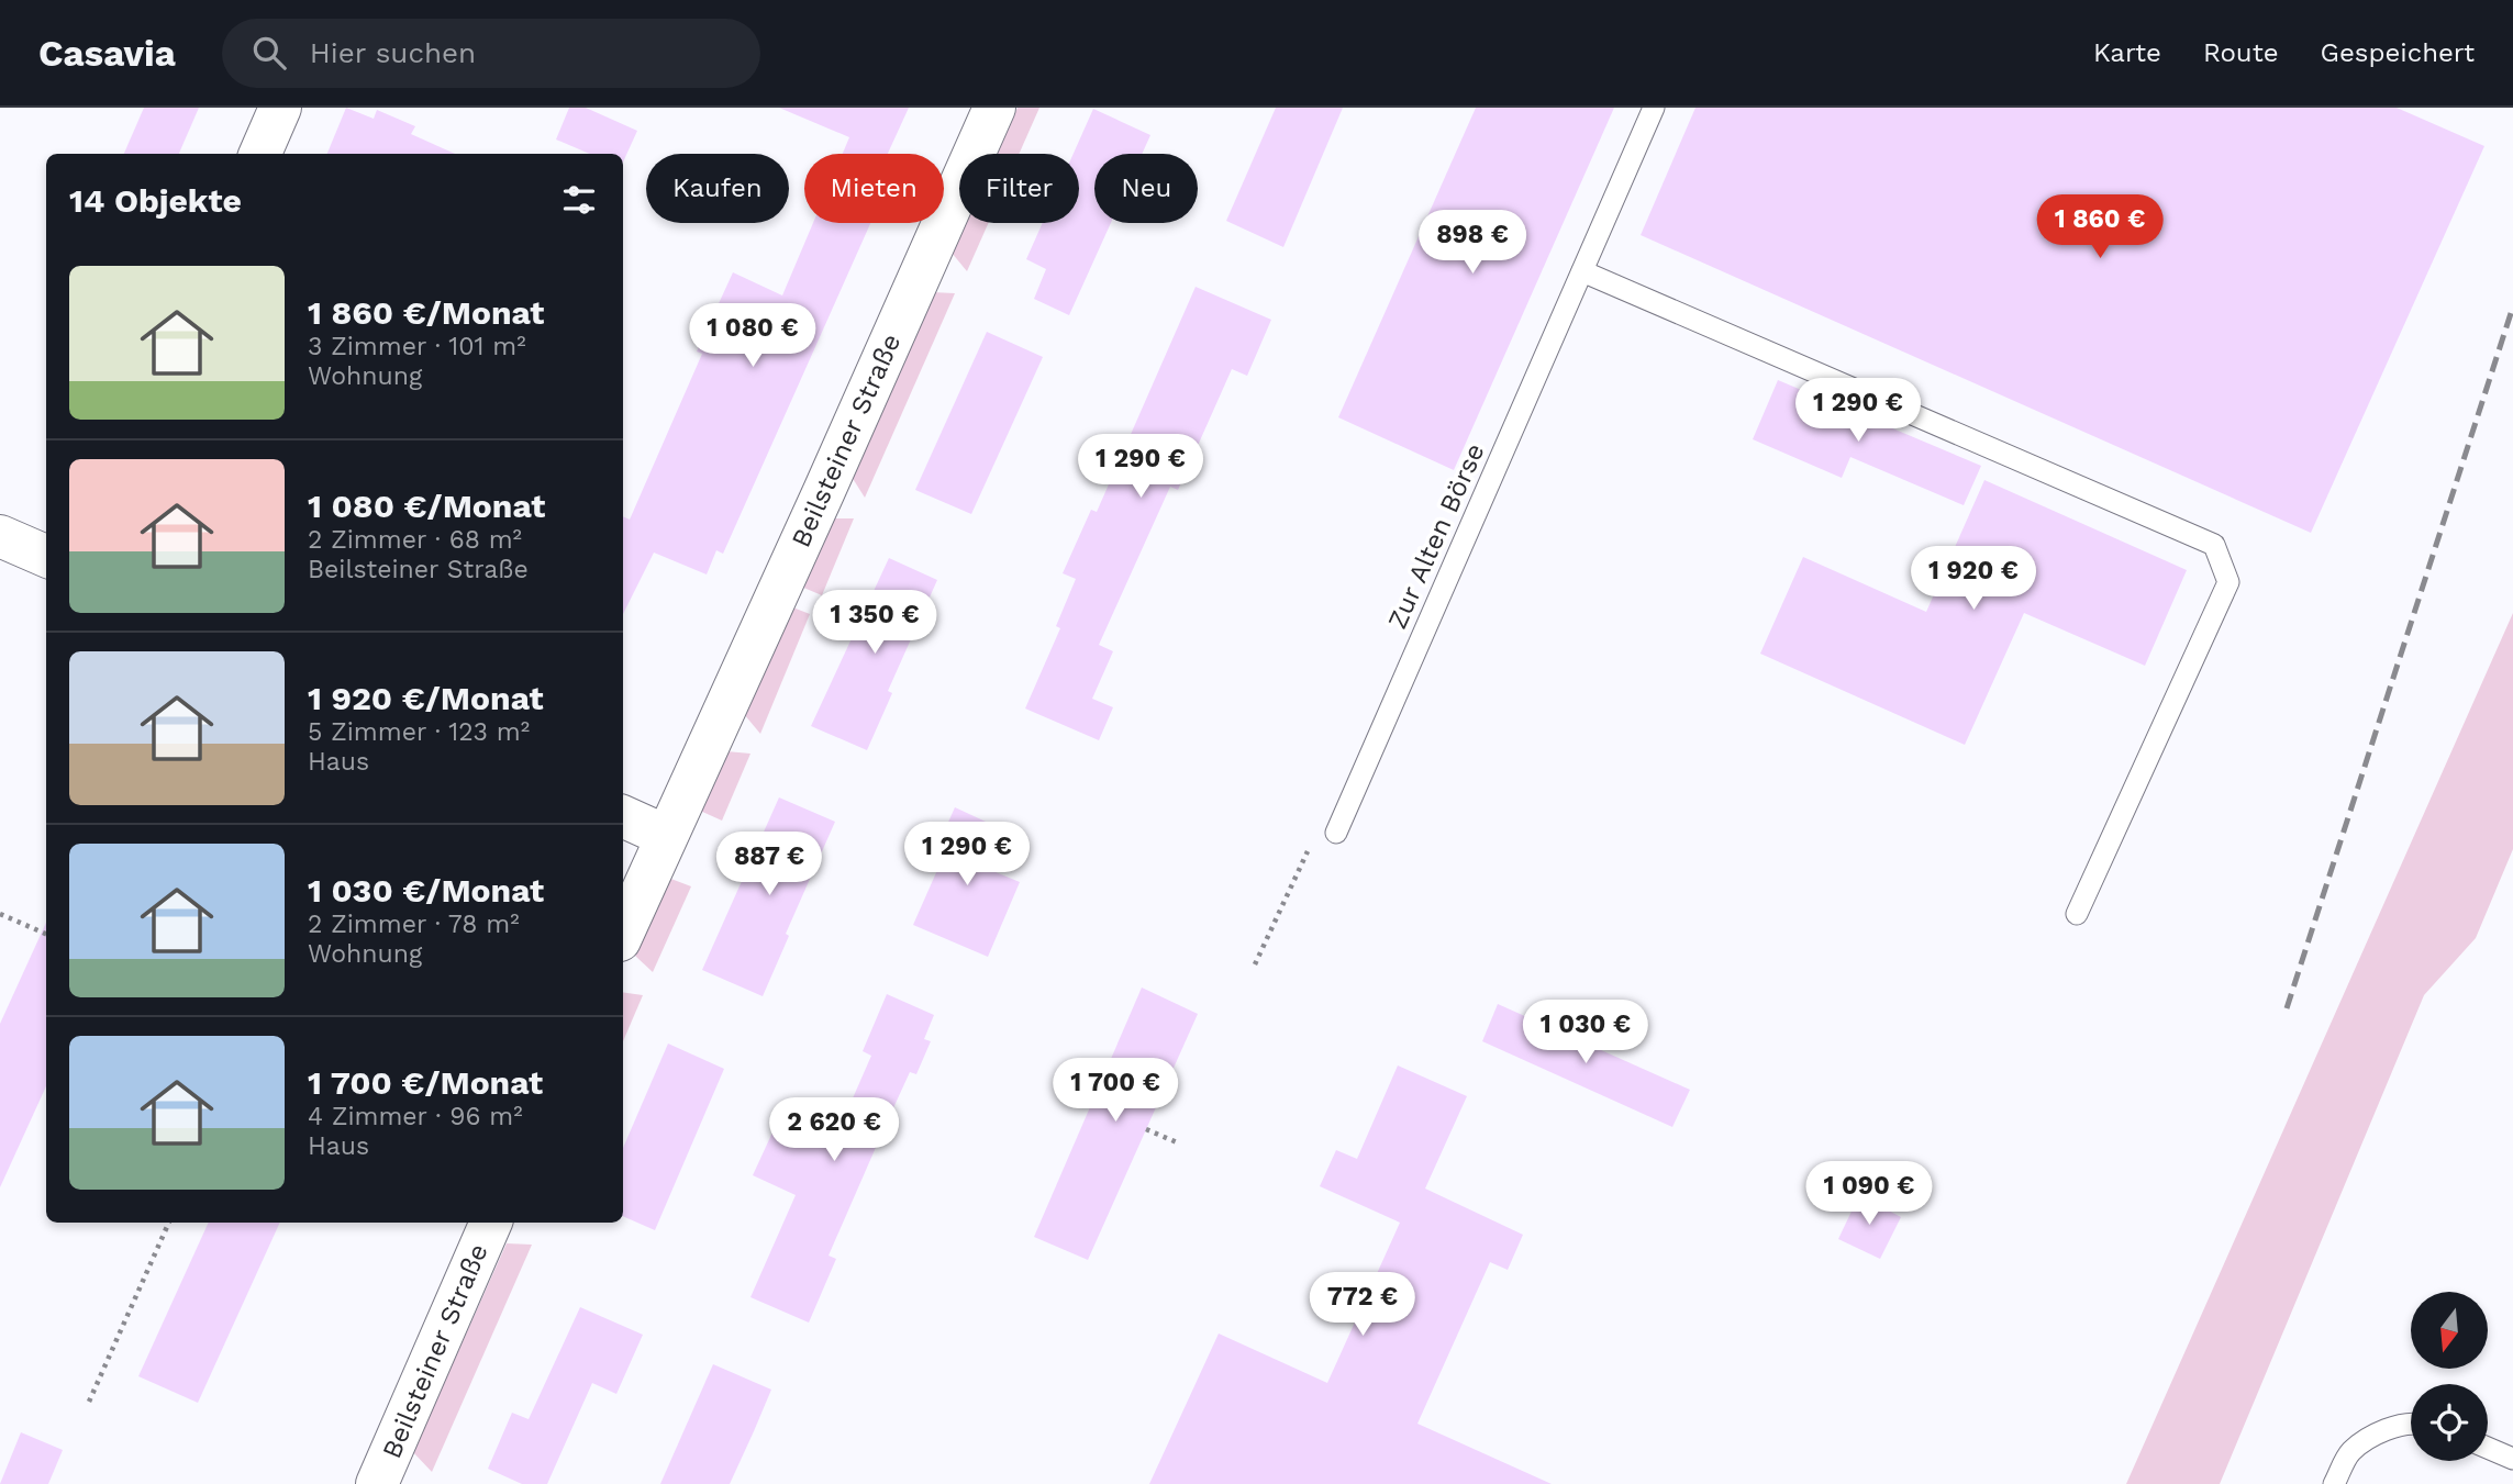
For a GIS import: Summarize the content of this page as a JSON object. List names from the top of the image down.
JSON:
{
  "streets": {
    "street": ["Beilsteiner Straße"],
    "lane": ["Zur Alten Börse"]
  },
  "north": "bottom",
  "page": {
    "header": "Casavia",
    "search": "Hier suchen",
    "nav": ["Karte", "Route", "Gespeichert"],
    "chip": [
      "Kaufen",
      "Mieten",
      "Filter",
      "Neu"
    ],
    "heading": "14 Objekte",
    "price": [
      "1 860 €",
      "898 €",
      "1 080 €",
      "1 290 €",
      "1 290 €",
      "1 920 €",
      "1 350 €",
      "1 290 €",
      "887 €",
      "1 030 €",
      "1 700 €",
      "2 620 €",
      "1 090 €",
      "772 €"
    ],
    "list": [
      {
        "name": "1 860 €/Monat",
        "note": "3 Zimmer · 101 m² · Wohnung"
      },
      {
        "name": "1 080 €/Monat",
        "note": "2 Zimmer · 68 m² · Beilsteiner Straße"
      },
      {
        "name": "1 920 €/Monat",
        "note": "5 Zimmer · 123 m² · Haus"
      },
      {
        "name": "1 030 €/Monat",
        "note": "2 Zimmer · 78 m² · Wohnung"
      },
      {
        "name": "1 700 €/Monat",
        "note": "4 Zimmer · 96 m² · Haus"
      }
    ]
  }
}
